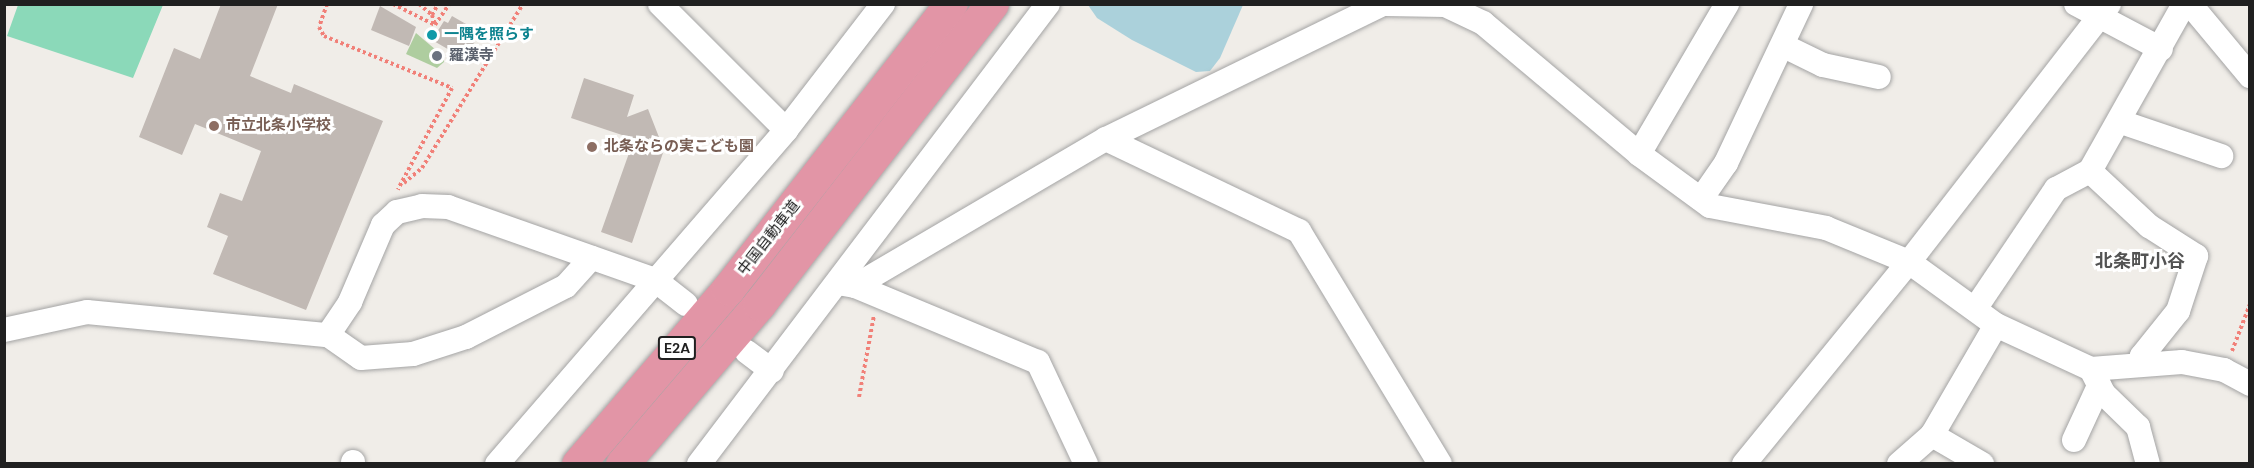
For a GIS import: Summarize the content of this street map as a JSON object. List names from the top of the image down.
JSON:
{
  "streets": {
    "highway": ["中国自動車道", "E2A"]
  },
  "districts": ["北条町小谷"],
  "places": [
    "一隅を照らす",
    "羅漢寺",
    "市立北条小学校",
    "北条ならの実こども園"
  ]
}
